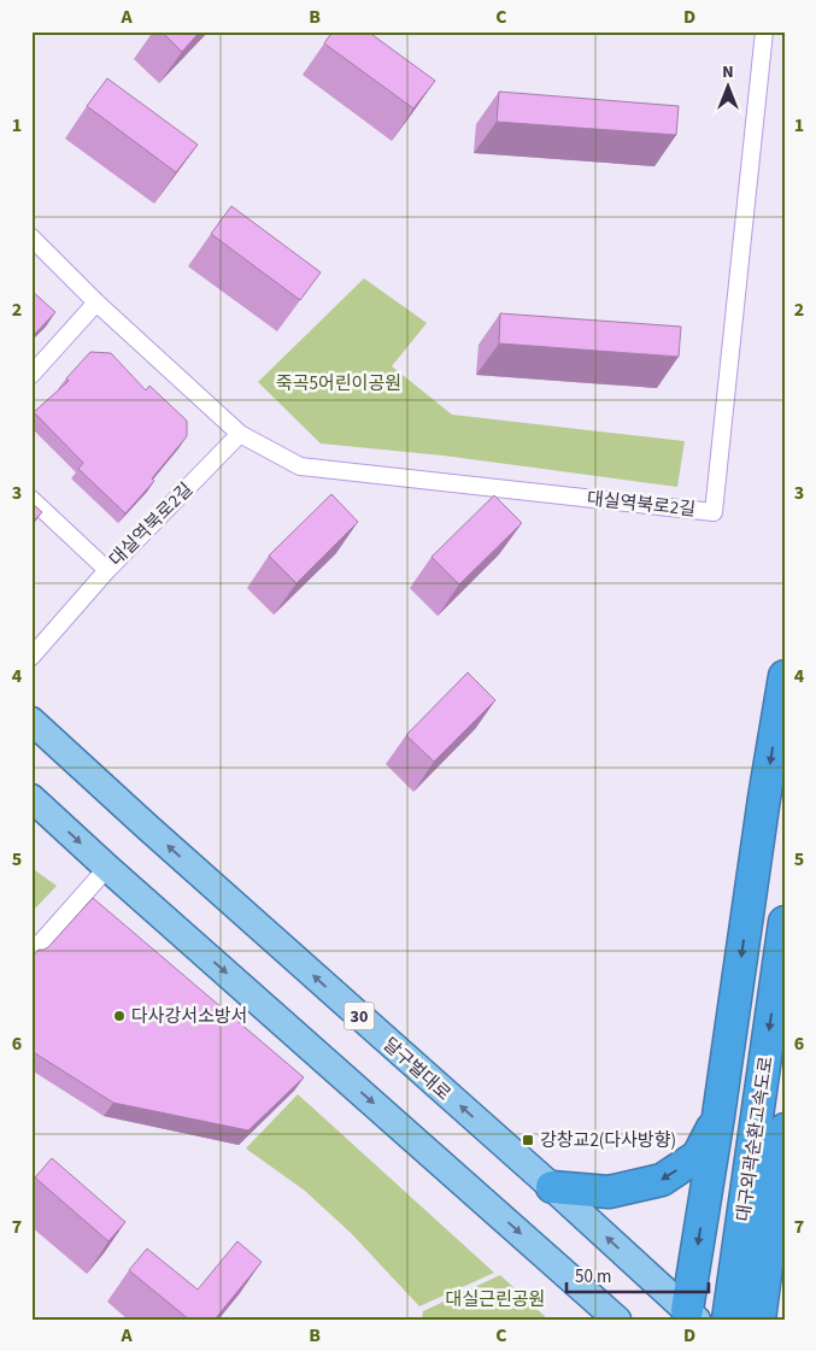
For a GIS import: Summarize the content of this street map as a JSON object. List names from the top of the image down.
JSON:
{
  "streets": {
    "highway": ["대구외곽순환고속도로"],
    "main road": ["30", "달구벌대로"],
    "street": ["대실역북로2길"]
  },
  "parks": ["죽곡5어린이공원", "대실근린공원"],
  "places": {
    "other": ["다사강서소방서"],
    "transit": ["강창교2(다사방향)"]
  },
  "scale_bar": "50 m",
  "north": "top",
  "grid": {
    "columns": [
      "A",
      "B",
      "C",
      "D"
    ],
    "rows": [
      "1",
      "2",
      "3",
      "4",
      "5",
      "6",
      "7"
    ]
  }
}
